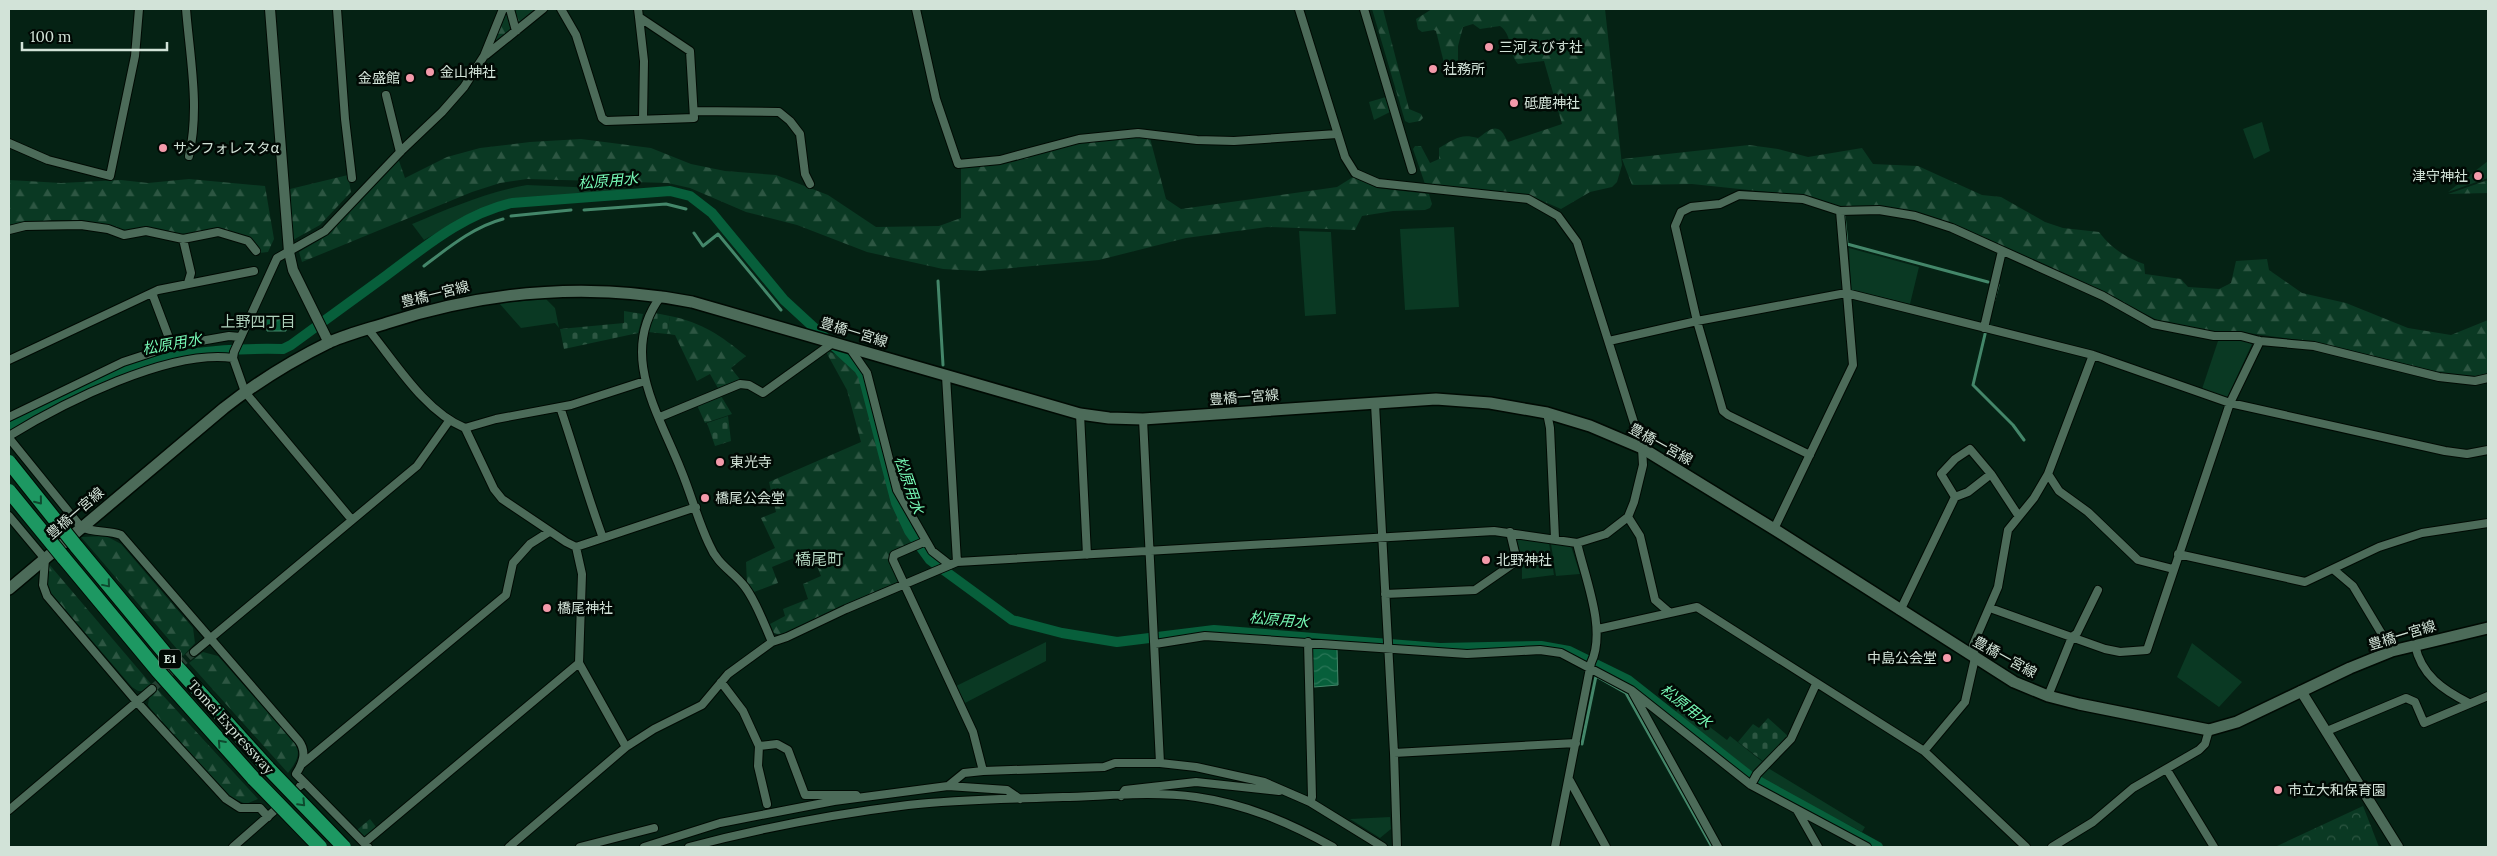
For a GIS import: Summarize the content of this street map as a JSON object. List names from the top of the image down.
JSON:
{
  "streets": {
    "highway": ["E1", "Tomei Expressway"],
    "main road": ["豊橋一宮線"]
  },
  "districts": ["上野四丁目", "橋尾町"],
  "water": ["松原用水"],
  "places": [
    "三河えびす社",
    "社務所",
    "金山神社",
    "金盛館",
    "砥鹿神社",
    "サンフォレスタα",
    "津守神社",
    "東光寺",
    "橋尾公会堂",
    "北野神社",
    "橋尾神社",
    "中島公会堂",
    "市立大和保育園"
  ],
  "scale_bar": "100 m"
}
